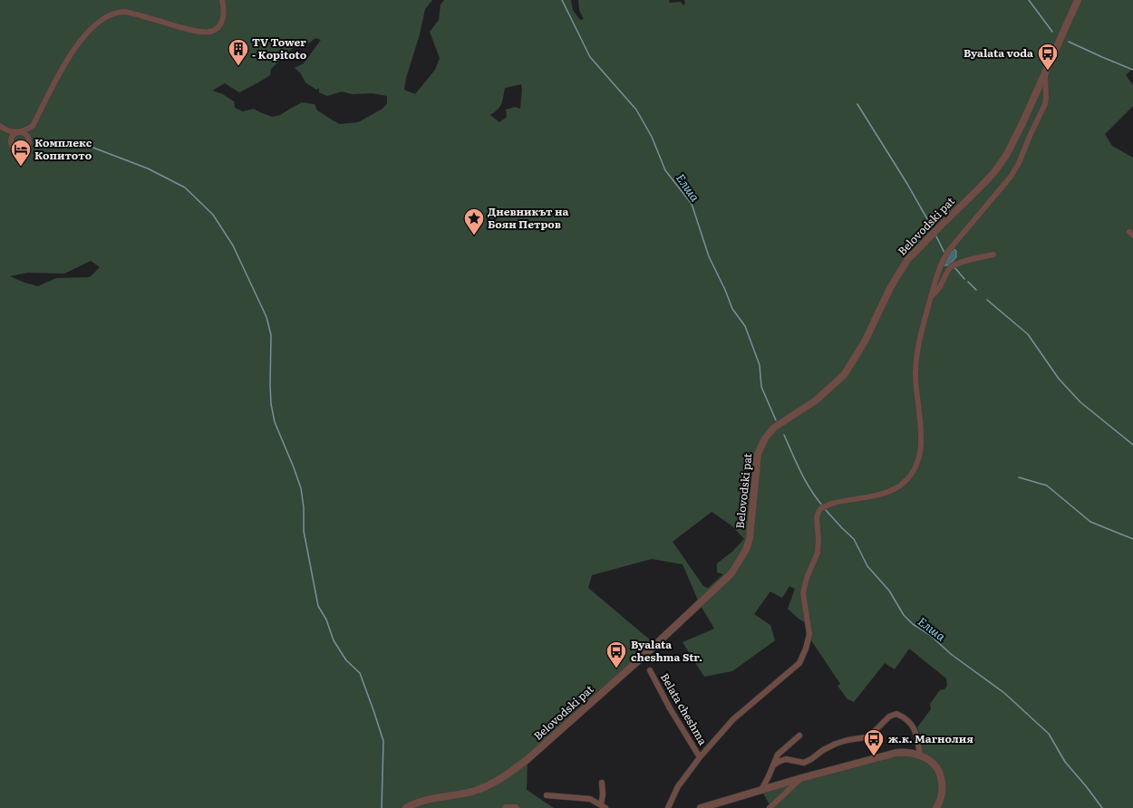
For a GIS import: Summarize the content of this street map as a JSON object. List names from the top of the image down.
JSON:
{
  "streets": {
    "street": ["Belovodski pat", "Belata cheshma"]
  },
  "water": ["Елша"],
  "places": {
    "building": ["TV Tower - Kopitoto"],
    "bus stop": ["Byalata voda", "Byalata cheshma Str.", "ж.к. Магнолия"],
    "hotel": ["Комплекс Копитото"],
    "place": ["Дневникът на Боян Петров"]
  }
}
